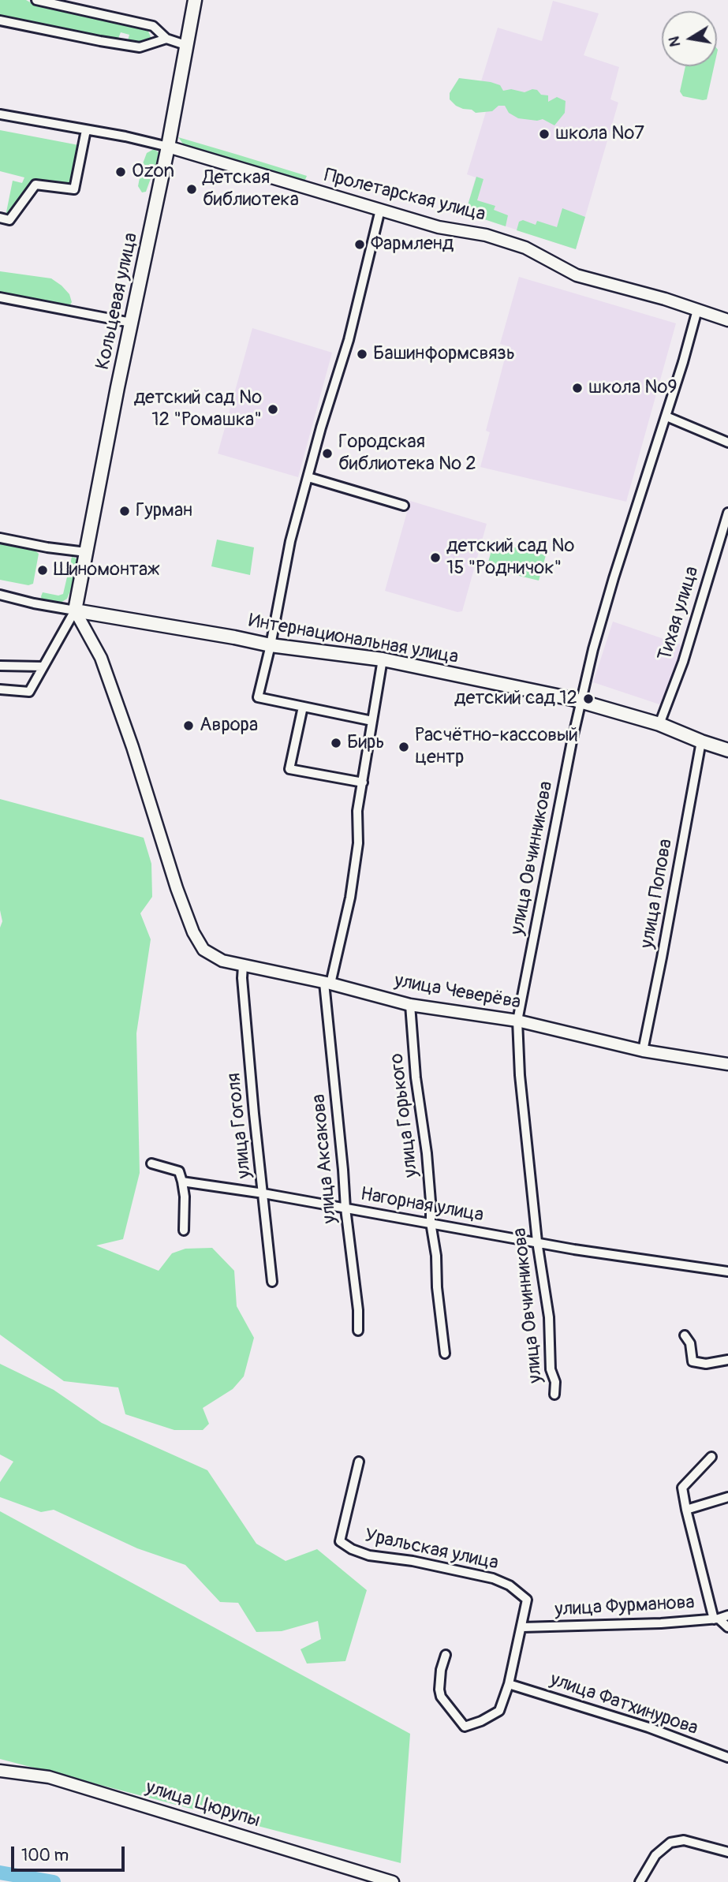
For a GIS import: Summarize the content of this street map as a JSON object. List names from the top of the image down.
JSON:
{
  "streets": {
    "main road": ["Кольцевая улица", "Интернациональная улица"],
    "street": [
      "Пролетарская улица",
      "Тихая улица",
      "улица Овчинникова",
      "улица Попова",
      "улица Чеверёва",
      "улица Горького",
      "улица Гоголя",
      "улица Аксакова",
      "Нагорная улица",
      "Уральская улица",
      "улица Фурманова",
      "улица Фатхинурова",
      "улица Цюрупы"
    ]
  },
  "crossings": [
    ["Пролетарская улица", "Кольцевая улица"],
    ["Пролетарская улица", "улица Овчинникова"],
    ["Кольцевая улица", "Интернациональная улица"],
    ["Кольцевая улица", "улица Чеверёва"],
    ["Тихая улица", "Интернациональная улица"],
    ["Интернациональная улица", "улица Овчинникова"],
    ["Интернациональная улица", "улица Попова"],
    ["Интернациональная улица", "улица Чеверёва"],
    ["Интернациональная улица", "улица Аксакова"],
    ["улица Овчинникова", "улица Чеверёва"],
    ["улица Овчинникова", "Нагорная улица"],
    ["улица Попова", "улица Чеверёва"],
    ["улица Чеверёва", "улица Горького"],
    ["улица Чеверёва", "улица Гоголя"],
    ["улица Чеверёва", "улица Аксакова"],
    ["улица Горького", "Нагорная улица"],
    ["улица Гоголя", "Нагорная улица"],
    ["улица Аксакова", "Нагорная улица"],
    ["Уральская улица", "улица Фурманова"],
    ["Уральская улица", "улица Фатхинурова"]
  ],
  "places": [
    "школа №7",
    "Ozon",
    "Детская библиотека",
    "Фармленд",
    "Башинформсвязь",
    "школа №9",
    "детский сад № 12 \"Ромашка\"",
    "Городская библиотека № 2",
    "Гурман",
    "детский сад № 15 \"Родничок\"",
    "Шиномонтаж",
    "детский сад 12",
    "Аврора",
    "Бирь",
    "Расчётно-кассовый центр"
  ],
  "scale_bar": "100 m",
  "north": "left"
}
